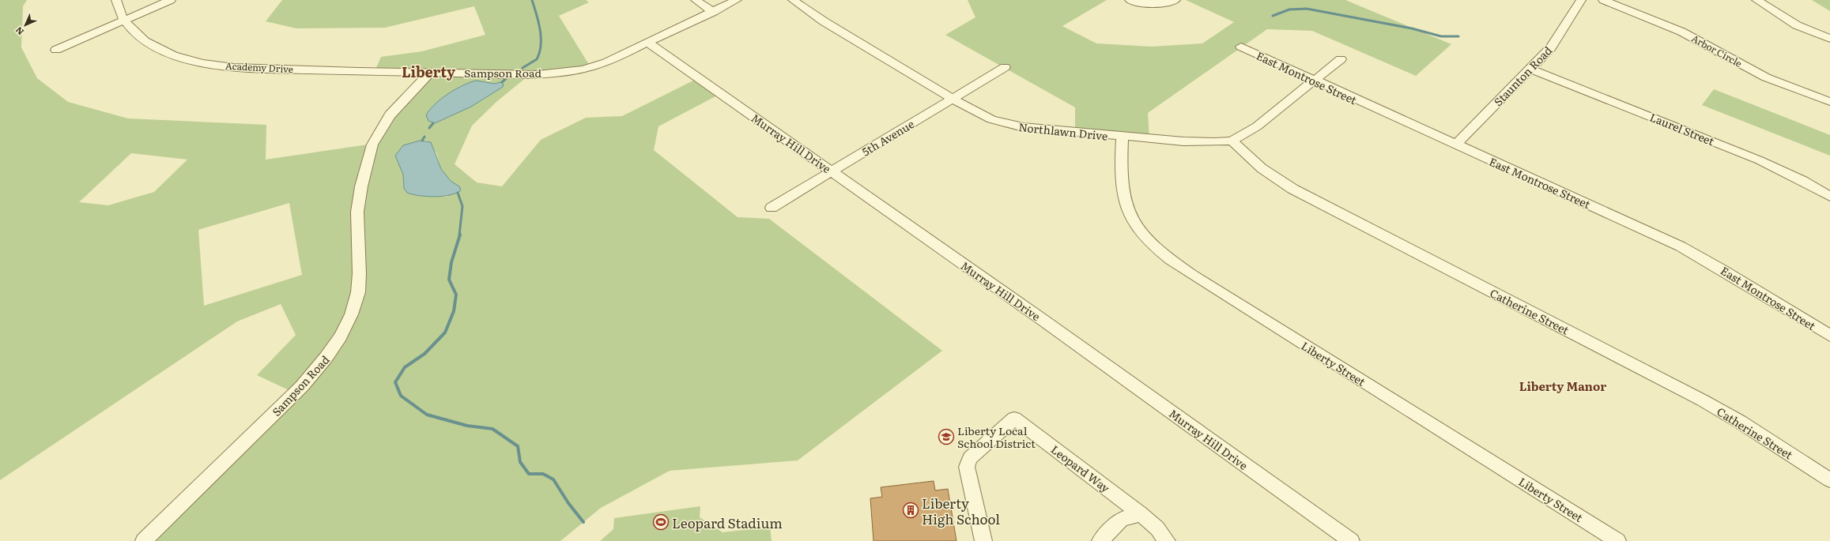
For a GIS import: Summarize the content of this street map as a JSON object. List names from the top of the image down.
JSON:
{
  "streets": {
    "street": [
      "Arbor Circle",
      "Academy Drive",
      "Sampson Road",
      "Staunton Road",
      "East Montrose Street",
      "Laurel Street",
      "Northlawn Drive",
      "5th Avenue",
      "Murray Hill Drive",
      "Catherine Street",
      "Liberty Street",
      "Leopard Way"
    ]
  },
  "crossings": [
    ["Academy Drive", "Sampson Road"],
    ["Sampson Road", "Murray Hill Drive"],
    ["Staunton Road", "East Montrose Street"],
    ["Staunton Road", "Laurel Street"],
    ["East Montrose Street", "Northlawn Drive"],
    ["Northlawn Drive", "5th Avenue"],
    ["Northlawn Drive", "Catherine Street"],
    ["Northlawn Drive", "Liberty Street"],
    ["5th Avenue", "Murray Hill Drive"]
  ],
  "districts": ["Liberty", "Liberty Manor"],
  "places": {
    "school or university": ["Liberty Local School District"],
    "building": ["Liberty High School"],
    "sports": ["Leopard Stadium"]
  },
  "north": "bottom left"
}
